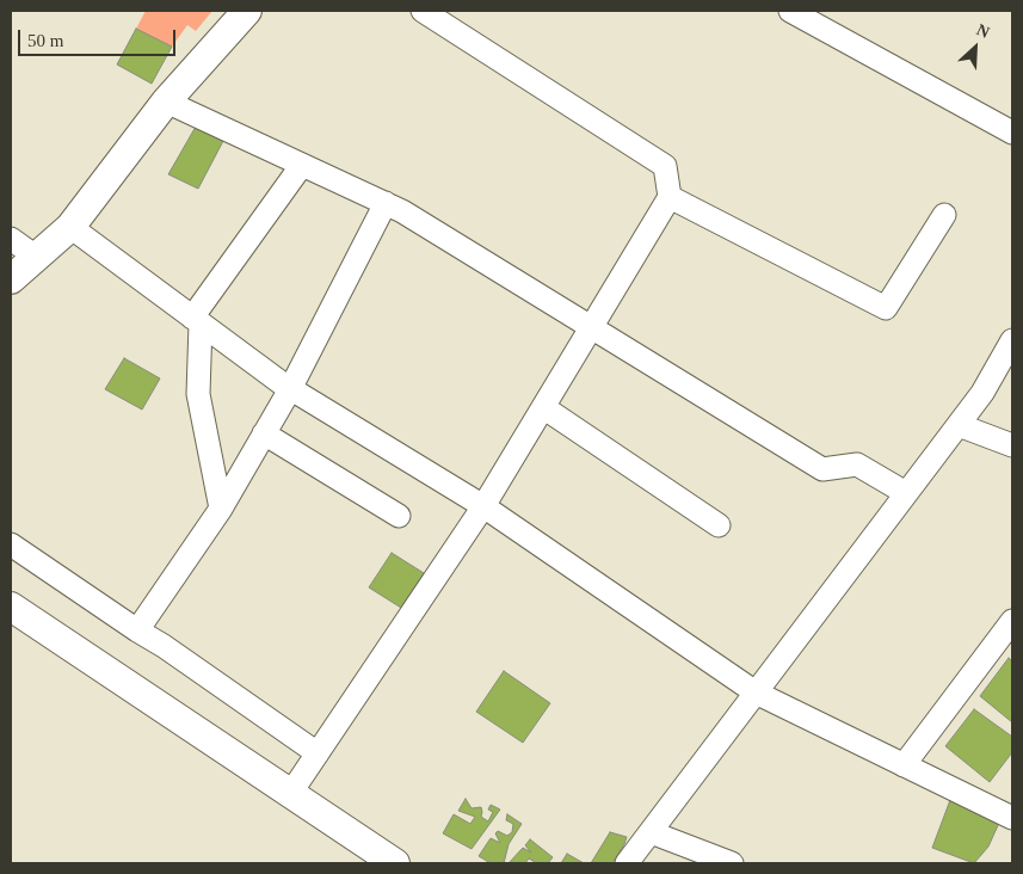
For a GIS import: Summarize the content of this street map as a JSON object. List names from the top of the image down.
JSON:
{
  "scale_bar": "50 m",
  "north": "top right"
}
